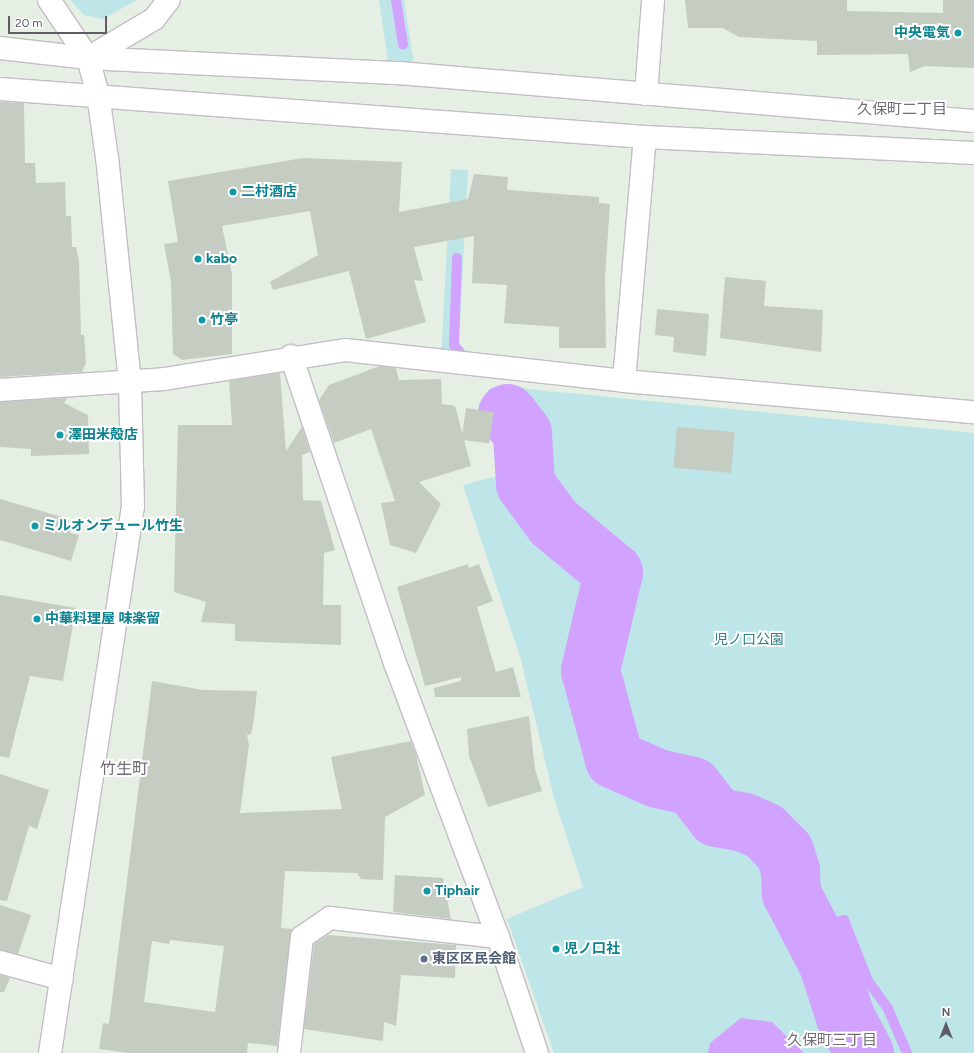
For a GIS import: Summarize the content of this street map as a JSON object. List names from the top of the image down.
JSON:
{
  "districts": ["久保町二丁目", "竹生町", "久保町三丁目"],
  "parks": ["児ノ口公園"],
  "places": [
    "中央電気",
    "二村酒店",
    "kabo",
    "竹亭",
    "澤田米殻店",
    "ミルオンデュール竹生",
    "中華料理屋 味楽留",
    "Tiphair",
    "児ノ口社",
    "東区区民会館"
  ],
  "scale_bar": "20 m",
  "north": "top"
}
